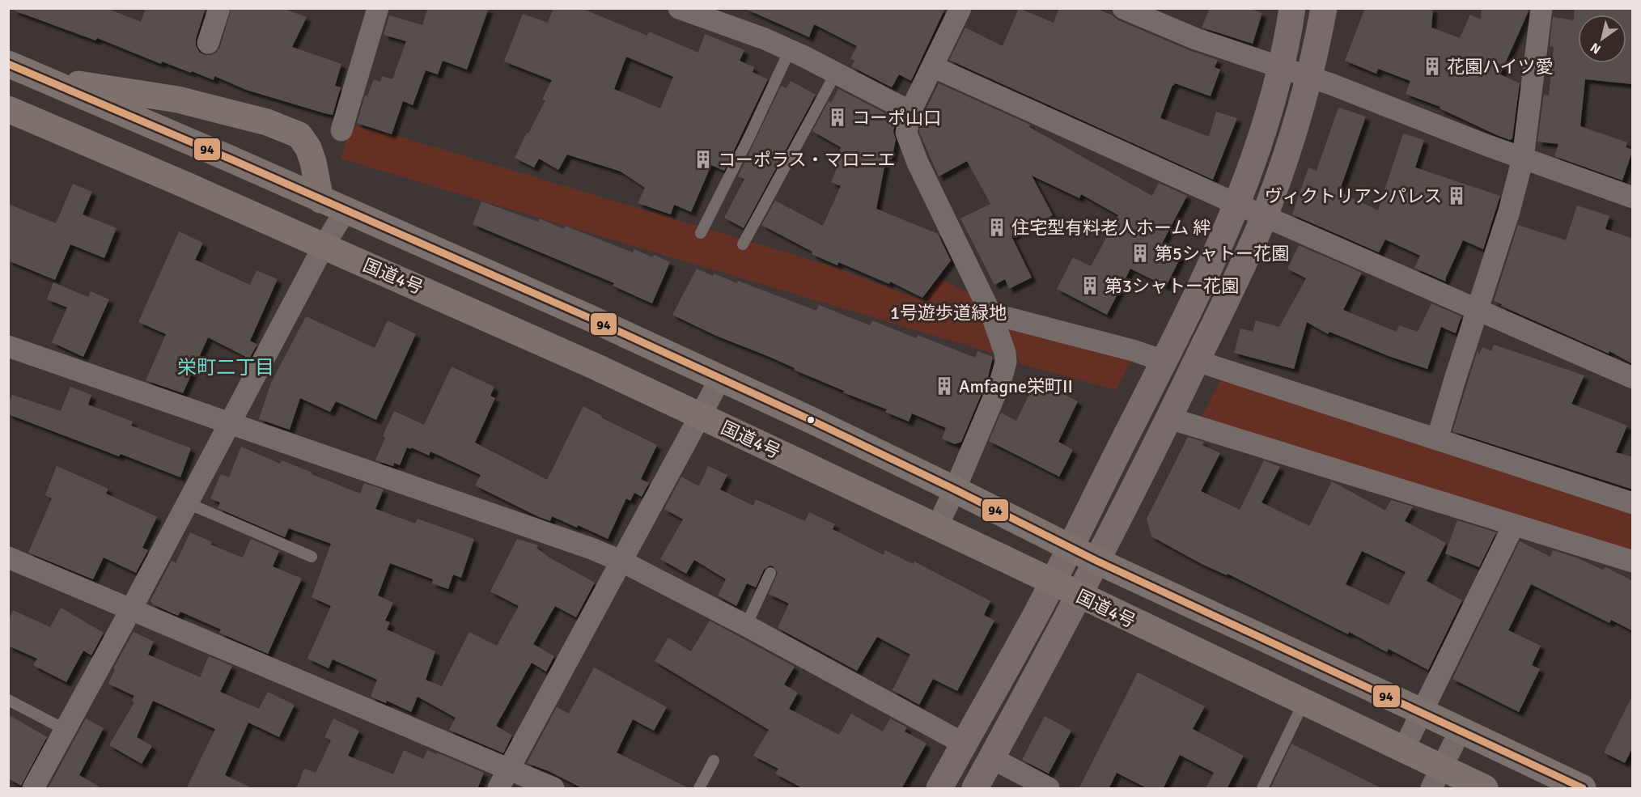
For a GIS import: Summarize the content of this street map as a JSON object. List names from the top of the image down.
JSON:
{
  "streets": {
    "highway": ["国道4号"]
  },
  "districts": ["栄町二丁目"],
  "parks": ["1号遊歩道緑地"],
  "places": {
    "building": [
      "花園ハイツ愛",
      "コーポ山口",
      "コーポラス・マロニエ",
      "ヴィクトリアンパレス",
      "住宅型有料老人ホーム 絆",
      "第5シャトー花園",
      "第3シャトー花園",
      "Amfagne栄町II"
    ]
  },
  "lines": ["transit line 94"],
  "north": "bottom left"
}
